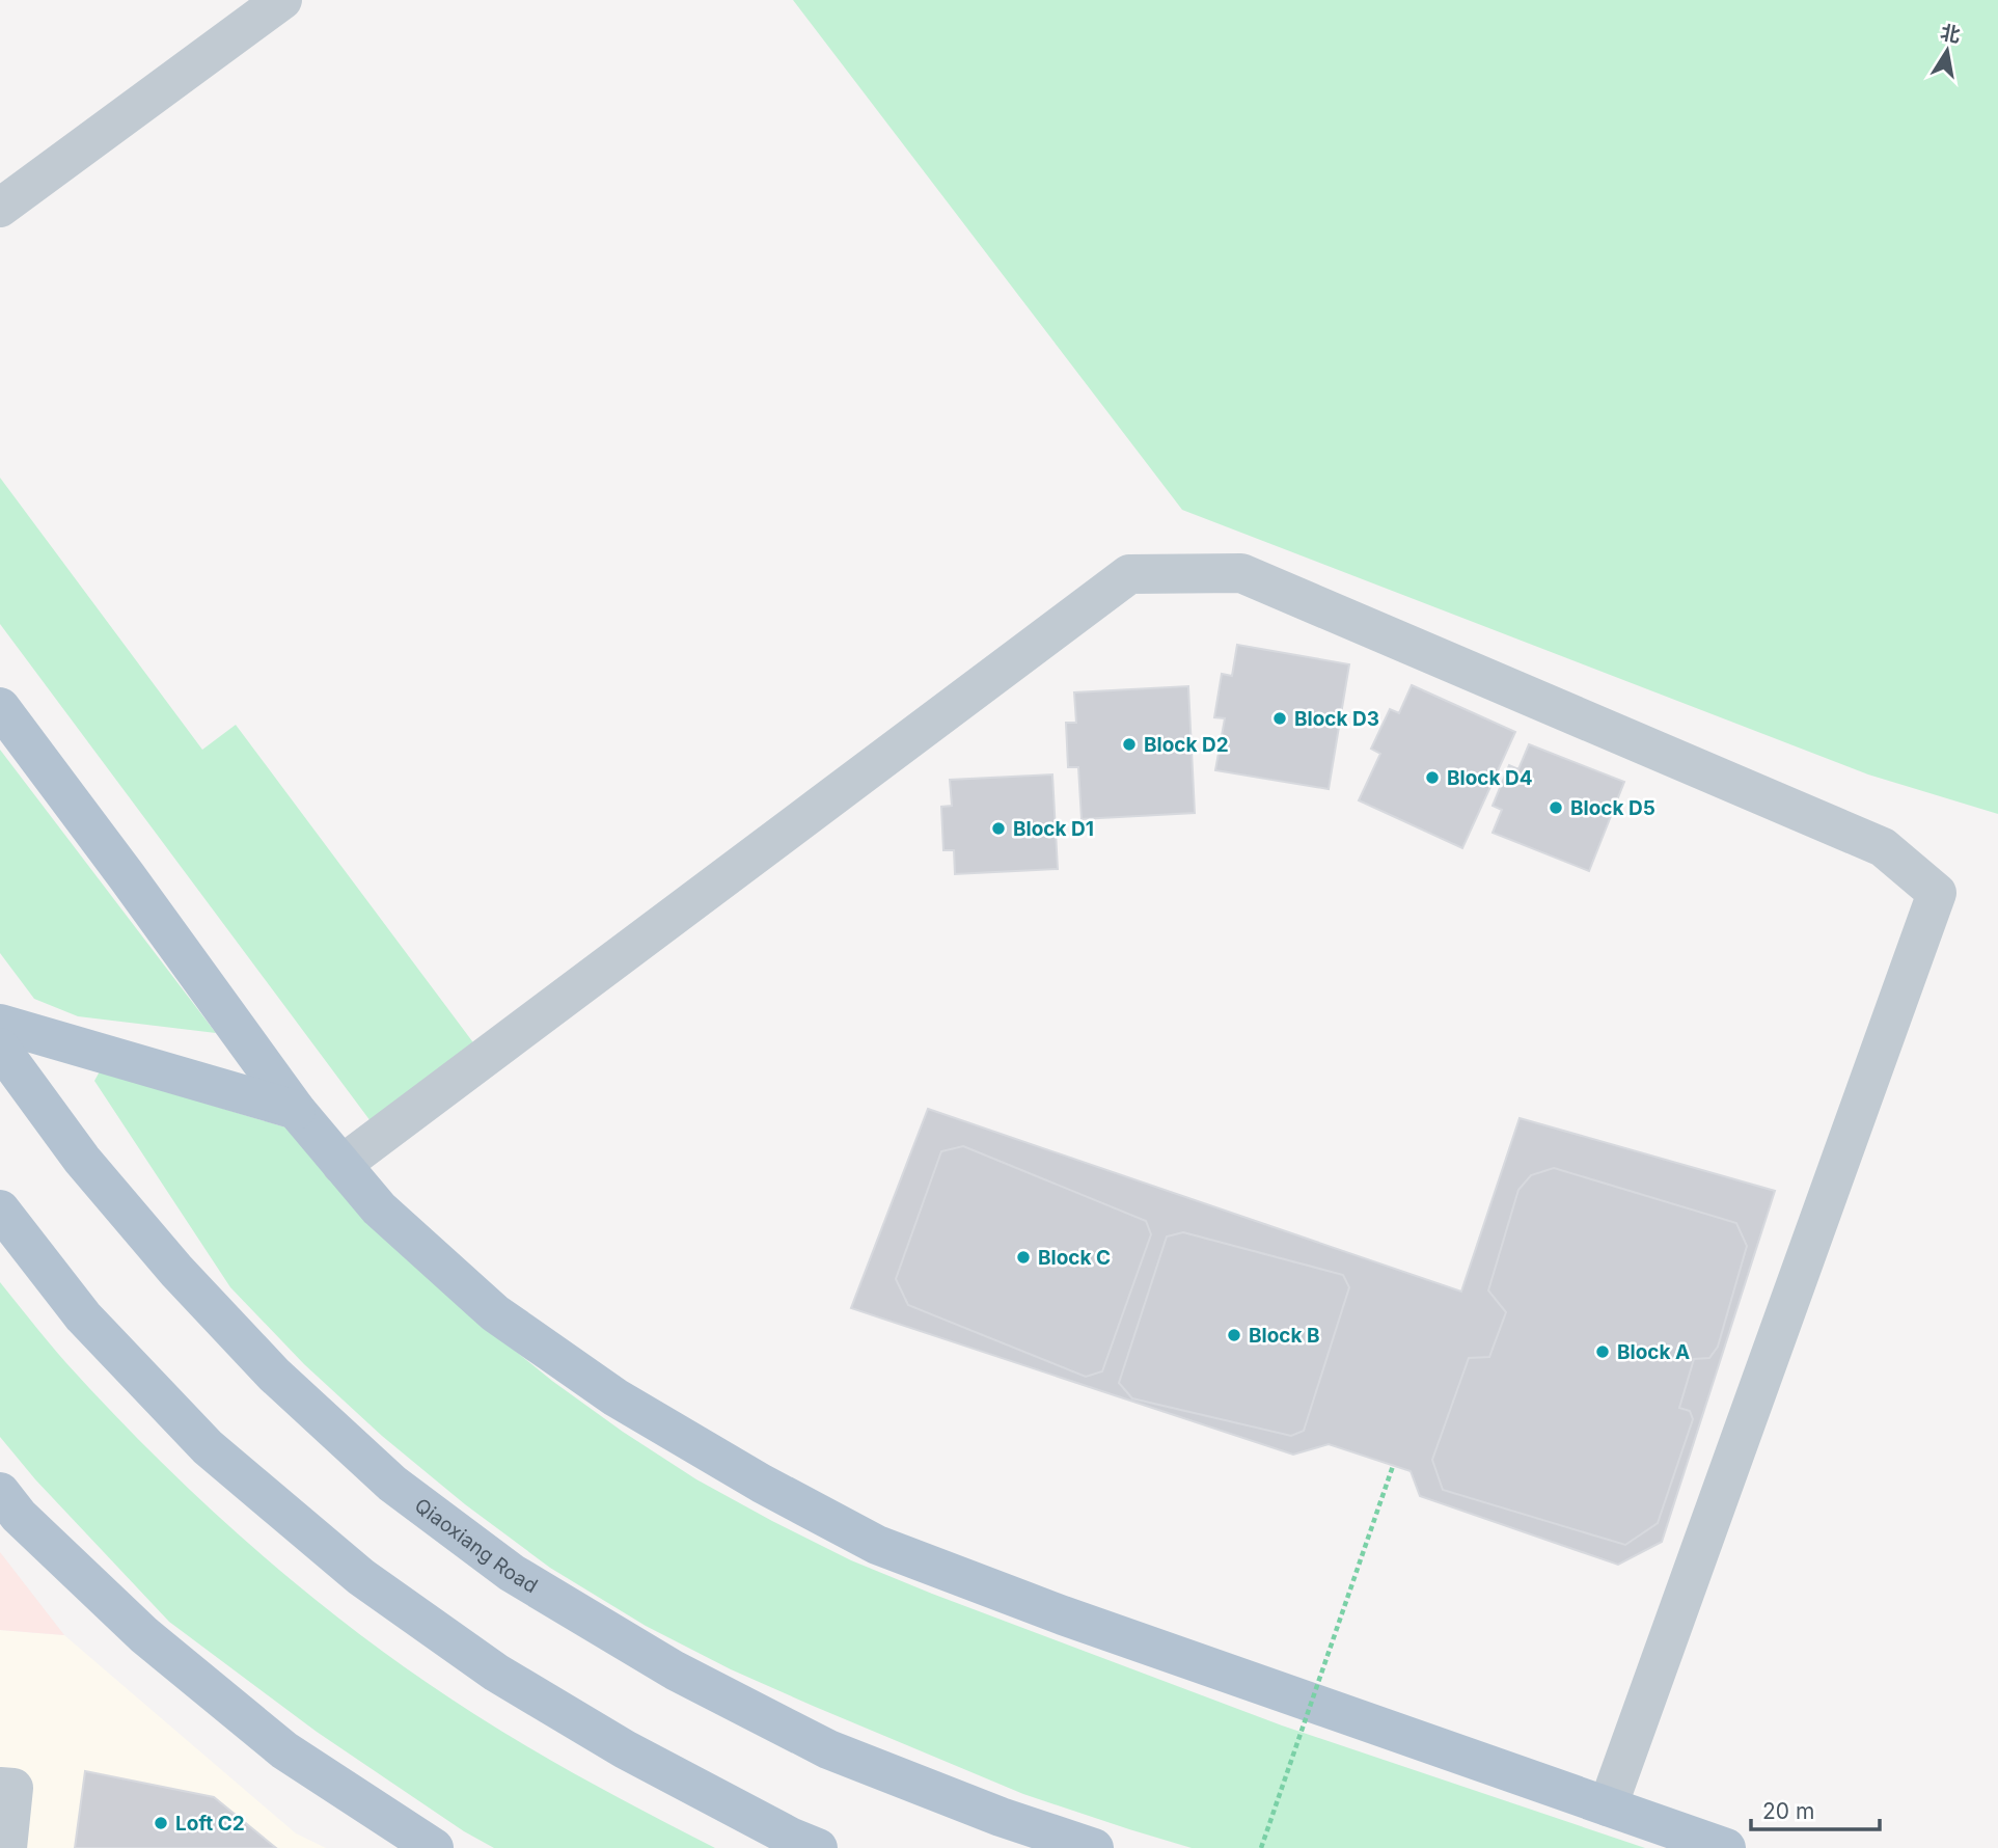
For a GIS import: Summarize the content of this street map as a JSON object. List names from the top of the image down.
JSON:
{
  "streets": {
    "main road": ["Qiaoxiang Road"]
  },
  "places": [
    "Block D3",
    "Block D2",
    "Block D4",
    "Block D5",
    "Block D1",
    "Block C",
    "Block B",
    "Block A",
    "Loft C2"
  ],
  "scale_bar": "20 m",
  "north": "top"
}
